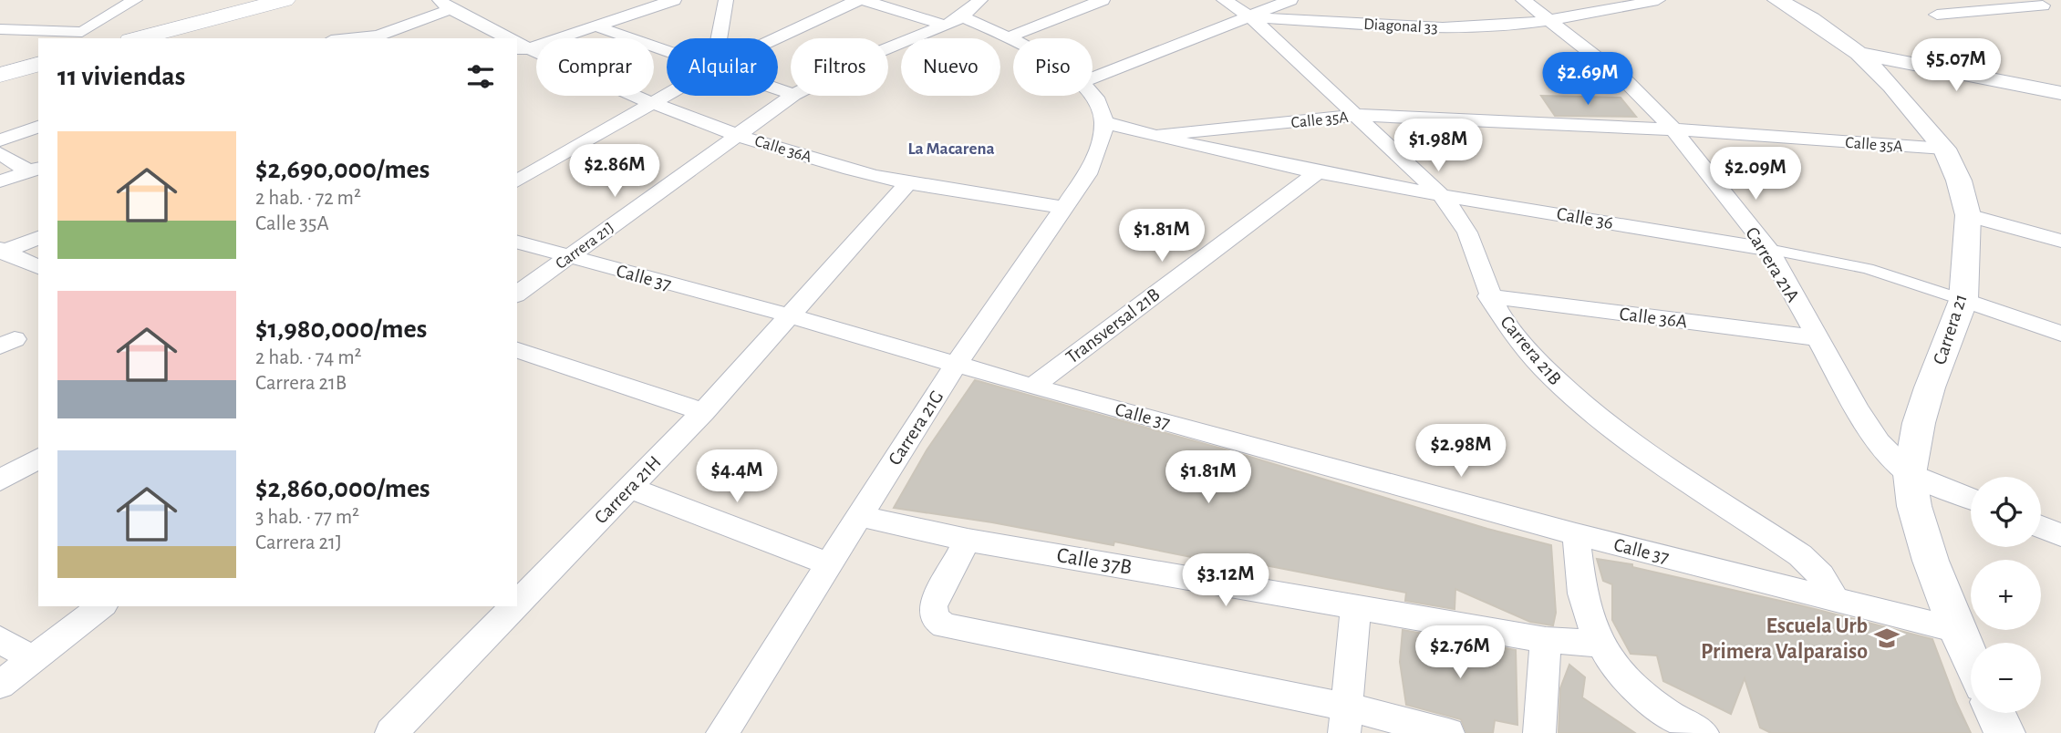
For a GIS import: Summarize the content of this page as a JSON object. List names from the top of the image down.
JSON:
{
  "streets": {
    "street": [
      "Diagonal 33",
      "Calle 35A",
      "Calle 36A",
      "Calle 36",
      "Carrera 21J",
      "Carrera 21A",
      "Calle 37",
      "Transversal 21B",
      "Carrera 21",
      "Carrera 21B",
      "Carrera 21G",
      "Carrera 21H",
      "Calle 37B"
    ]
  },
  "crossings": [
    ["Diagonal 33", "Carrera 21A"],
    ["Diagonal 33", "Carrera 21B"],
    ["Calle 35A", "Calle 36"],
    ["Calle 35A", "Carrera 21A"],
    ["Calle 35A", "Carrera 21"],
    ["Calle 35A", "Carrera 21B"],
    ["Calle 36A", "Carrera 21J"],
    ["Calle 36A", "Carrera 21A"],
    ["Calle 36A", "Carrera 21B"],
    ["Calle 36A", "Carrera 21G"],
    ["Calle 36A", "Carrera 21H"],
    ["Calle 36", "Carrera 21A"],
    ["Calle 36", "Transversal 21B"],
    ["Calle 36", "Carrera 21"],
    ["Calle 36", "Carrera 21B"],
    ["Calle 36", "Carrera 21G"],
    ["Carrera 21J", "Calle 37"],
    ["Carrera 21A", "Carrera 21"],
    ["Calle 37", "Transversal 21B"],
    ["Calle 37", "Carrera 21"],
    ["Calle 37", "Carrera 21B"],
    ["Calle 37", "Carrera 21G"],
    ["Calle 37", "Carrera 21H"],
    ["Carrera 21G", "Calle 37B"]
  ],
  "districts": ["La Macarena"],
  "places": {
    "school or university": ["Escuela Urb Primera Valparaiso"]
  },
  "page": {
    "price": [
      "$5.07M",
      "$2.69M",
      "$1.98M",
      "$2.86M",
      "$2.09M",
      "$1.81M",
      "$2.98M",
      "$4.4M",
      "$1.81M",
      "$3.12M",
      "$2.76M"
    ],
    "chip": [
      "Comprar",
      "Alquilar",
      "Filtros",
      "Nuevo",
      "Piso"
    ],
    "heading": "11 viviendas",
    "list": [
      {
        "name": "$2,690,000/mes",
        "note": "2 hab. · 72 m² · Calle 35A"
      },
      {
        "name": "$1,980,000/mes",
        "note": "2 hab. · 74 m² · Carrera 21B"
      },
      {
        "name": "$2,860,000/mes",
        "note": "3 hab. · 77 m² · Carrera 21J"
      }
    ],
    "map_buttons": ["+", "−"]
  }
}
